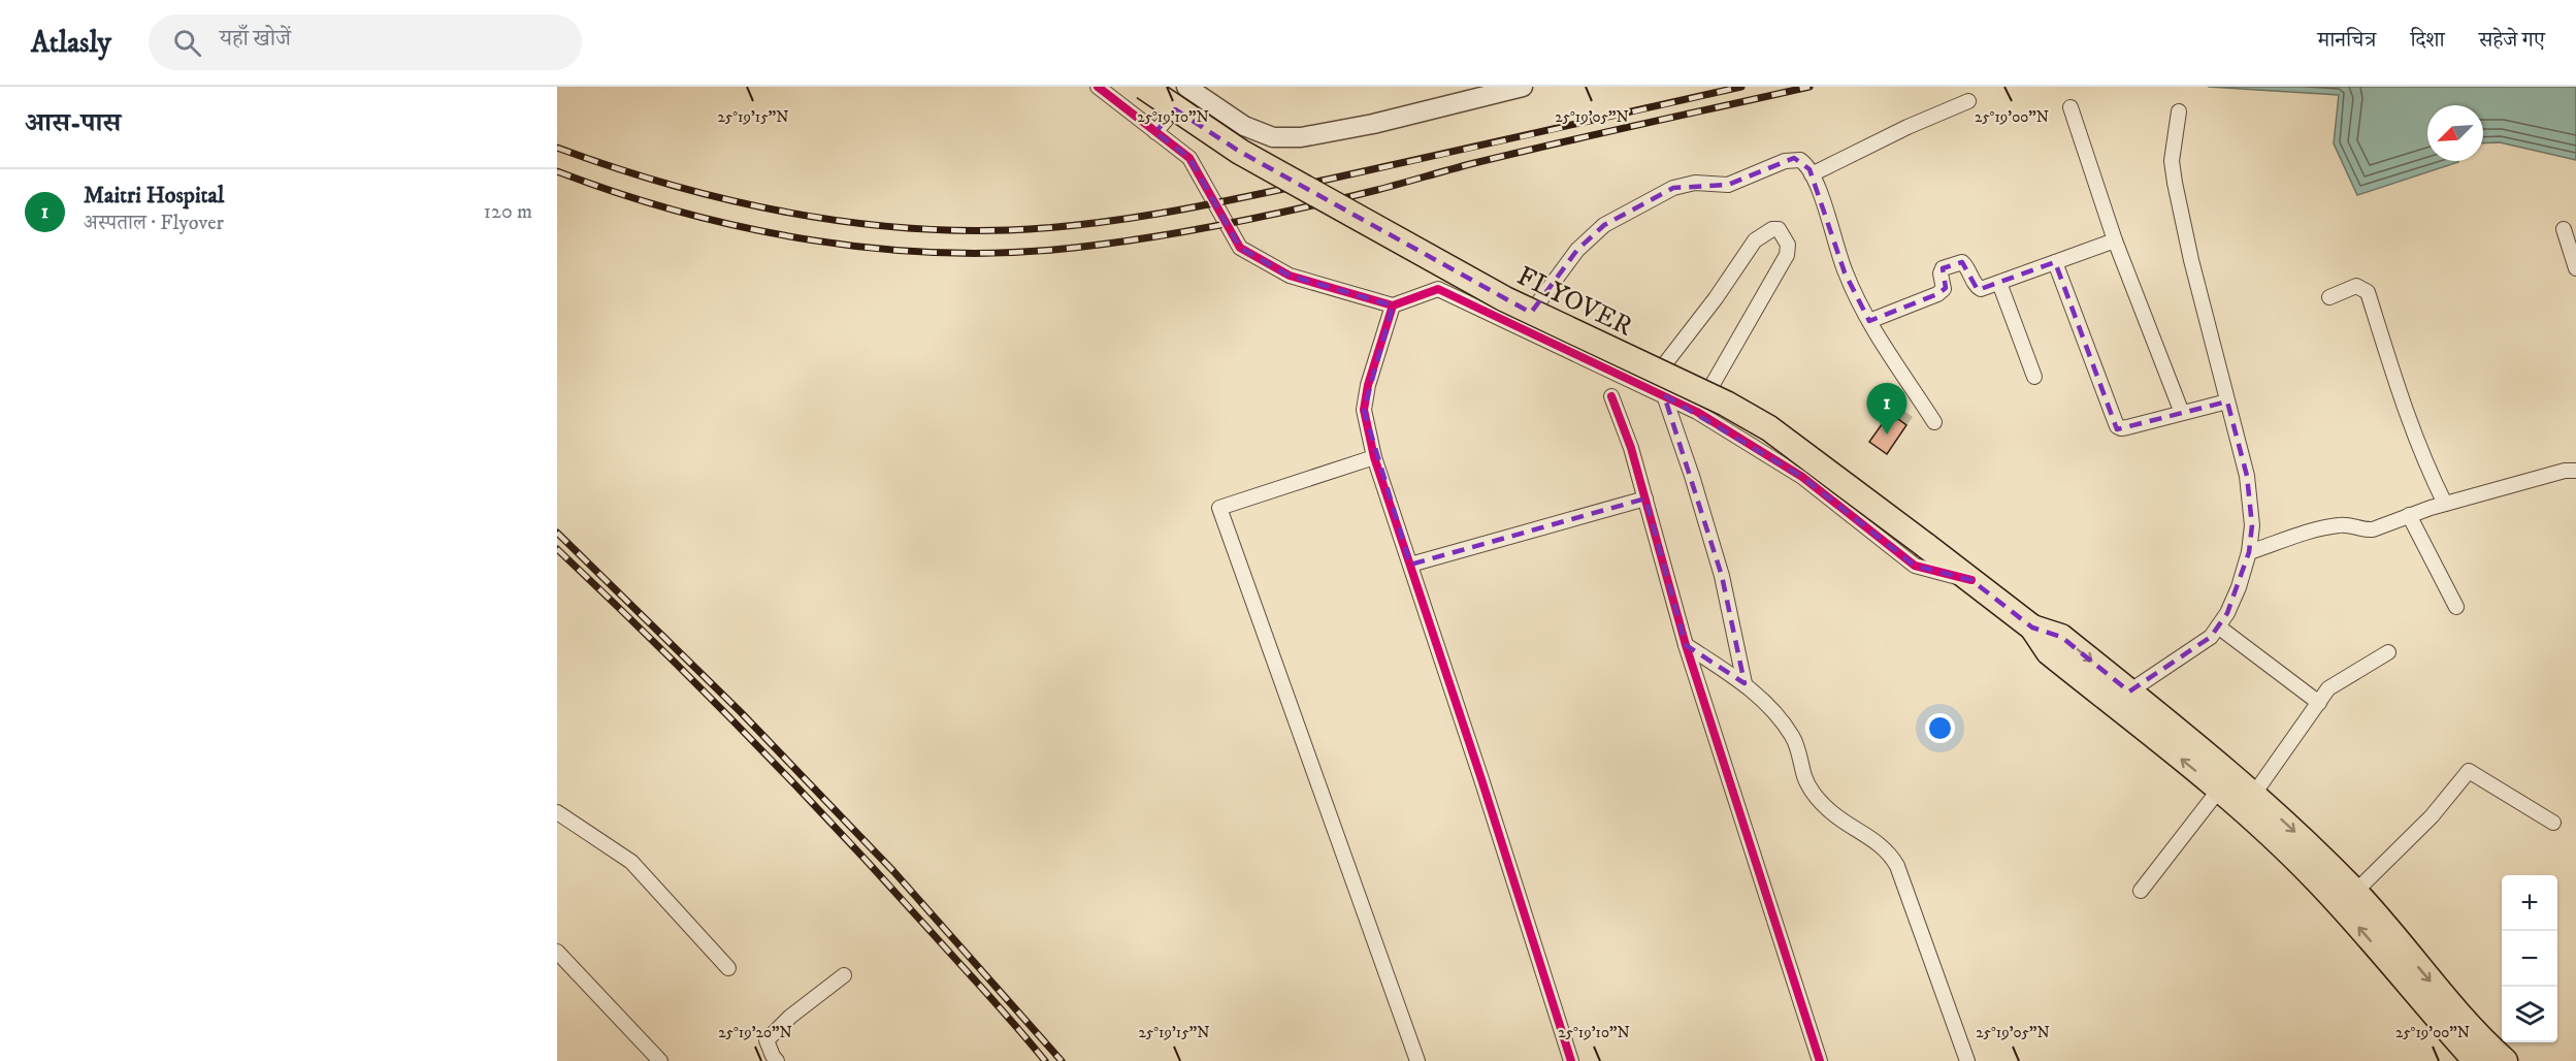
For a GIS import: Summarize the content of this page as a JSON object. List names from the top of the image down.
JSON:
{
  "streets": {
    "highway": ["FLYOVER"]
  },
  "north": "bottom left",
  "page": {
    "header": "Atlasly",
    "search": "यहाँ खोजें",
    "nav": ["मानचित्र", "दिशा", "सहेजे गए"],
    "heading": "आस-पास",
    "list": [
      {
        "mark": "1",
        "name": "Maitri Hospital",
        "note": "अस्पताल · Flyover",
        "value": "120 m"
      }
    ],
    "pins": "1",
    "map_buttons": ["+", "−"]
  },
  "coordinates": [
    "25°19'05\"N",
    "25°19'15\"N",
    "25°19'10\"N",
    "25°19'00\"N",
    "25°19'20\"N"
  ]
}
